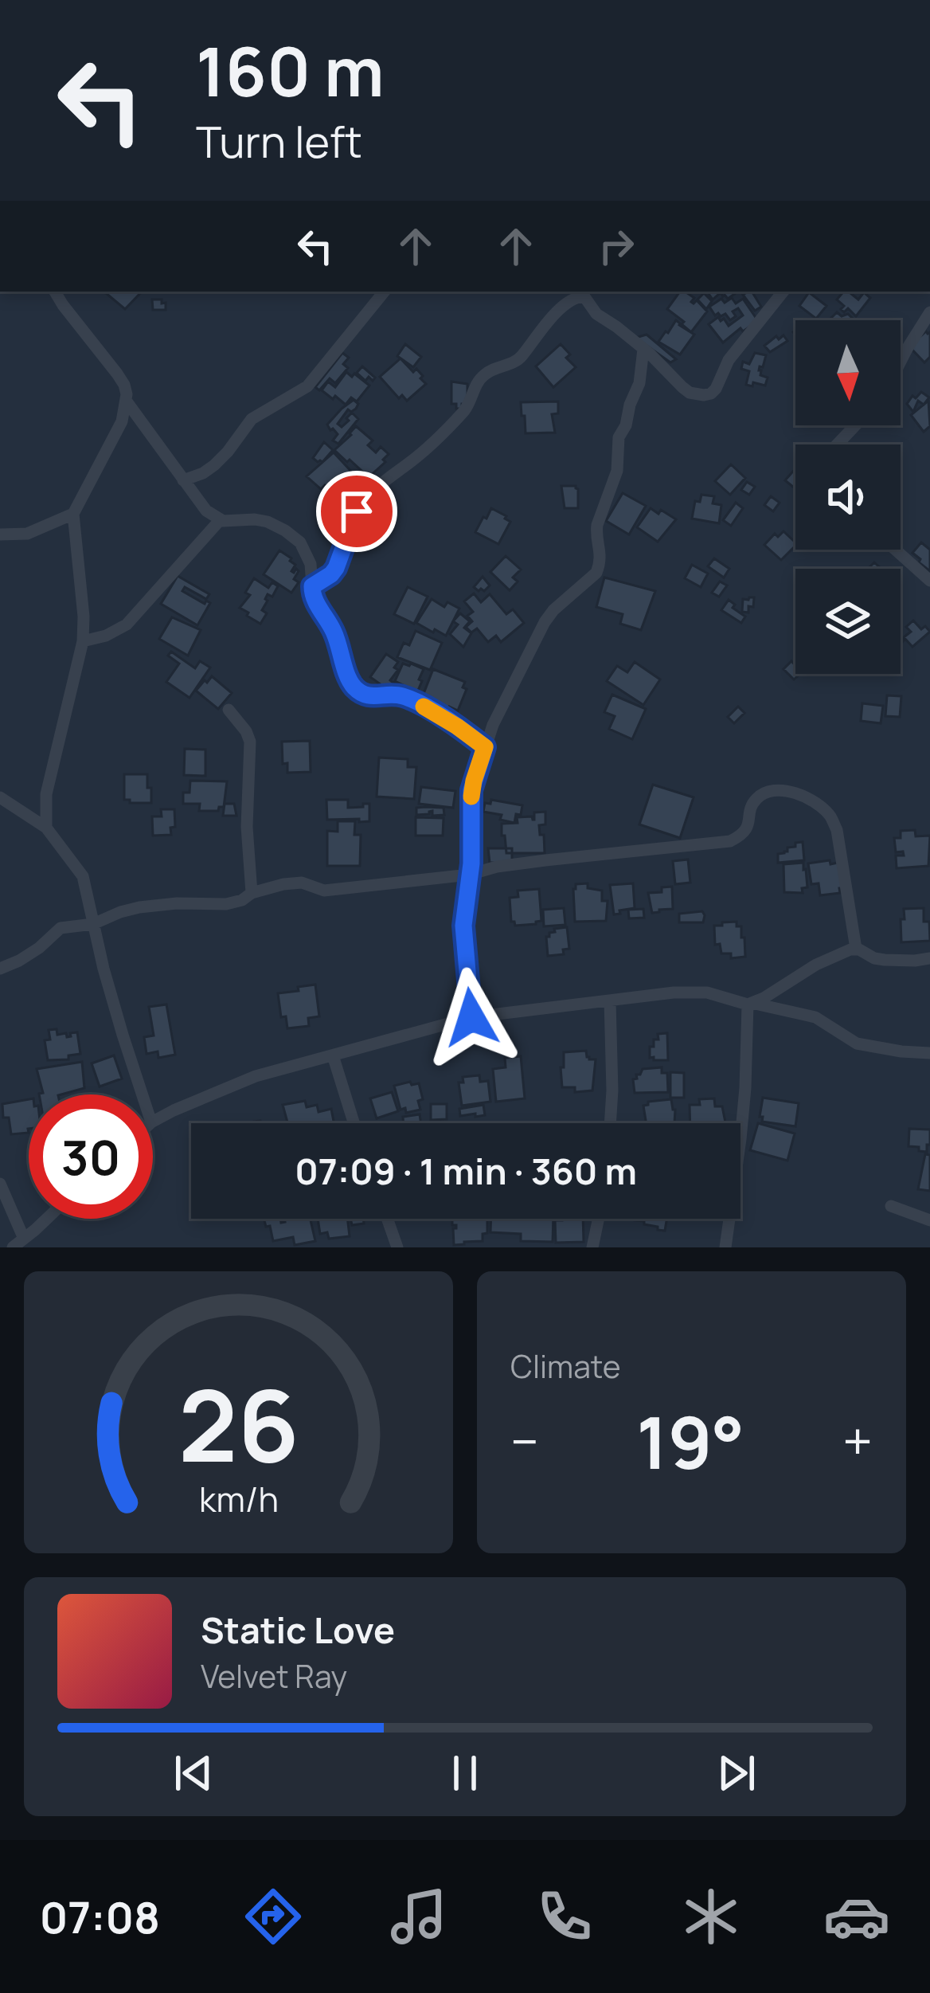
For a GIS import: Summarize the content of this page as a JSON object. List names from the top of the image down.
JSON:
{
  "north": "bottom",
  "page": {
    "turn": ["160 m", "Turn left"],
    "limit": "30",
    "trip": "07:09 · 1 min · 360 m",
    "tile": "Climate",
    "heat": ["−", "19°", "+"],
    "song": ["Static Love", "Velvet Ray"],
    "tabs": "07:08",
    "gauge": ["26", "km/h"]
  }
}
